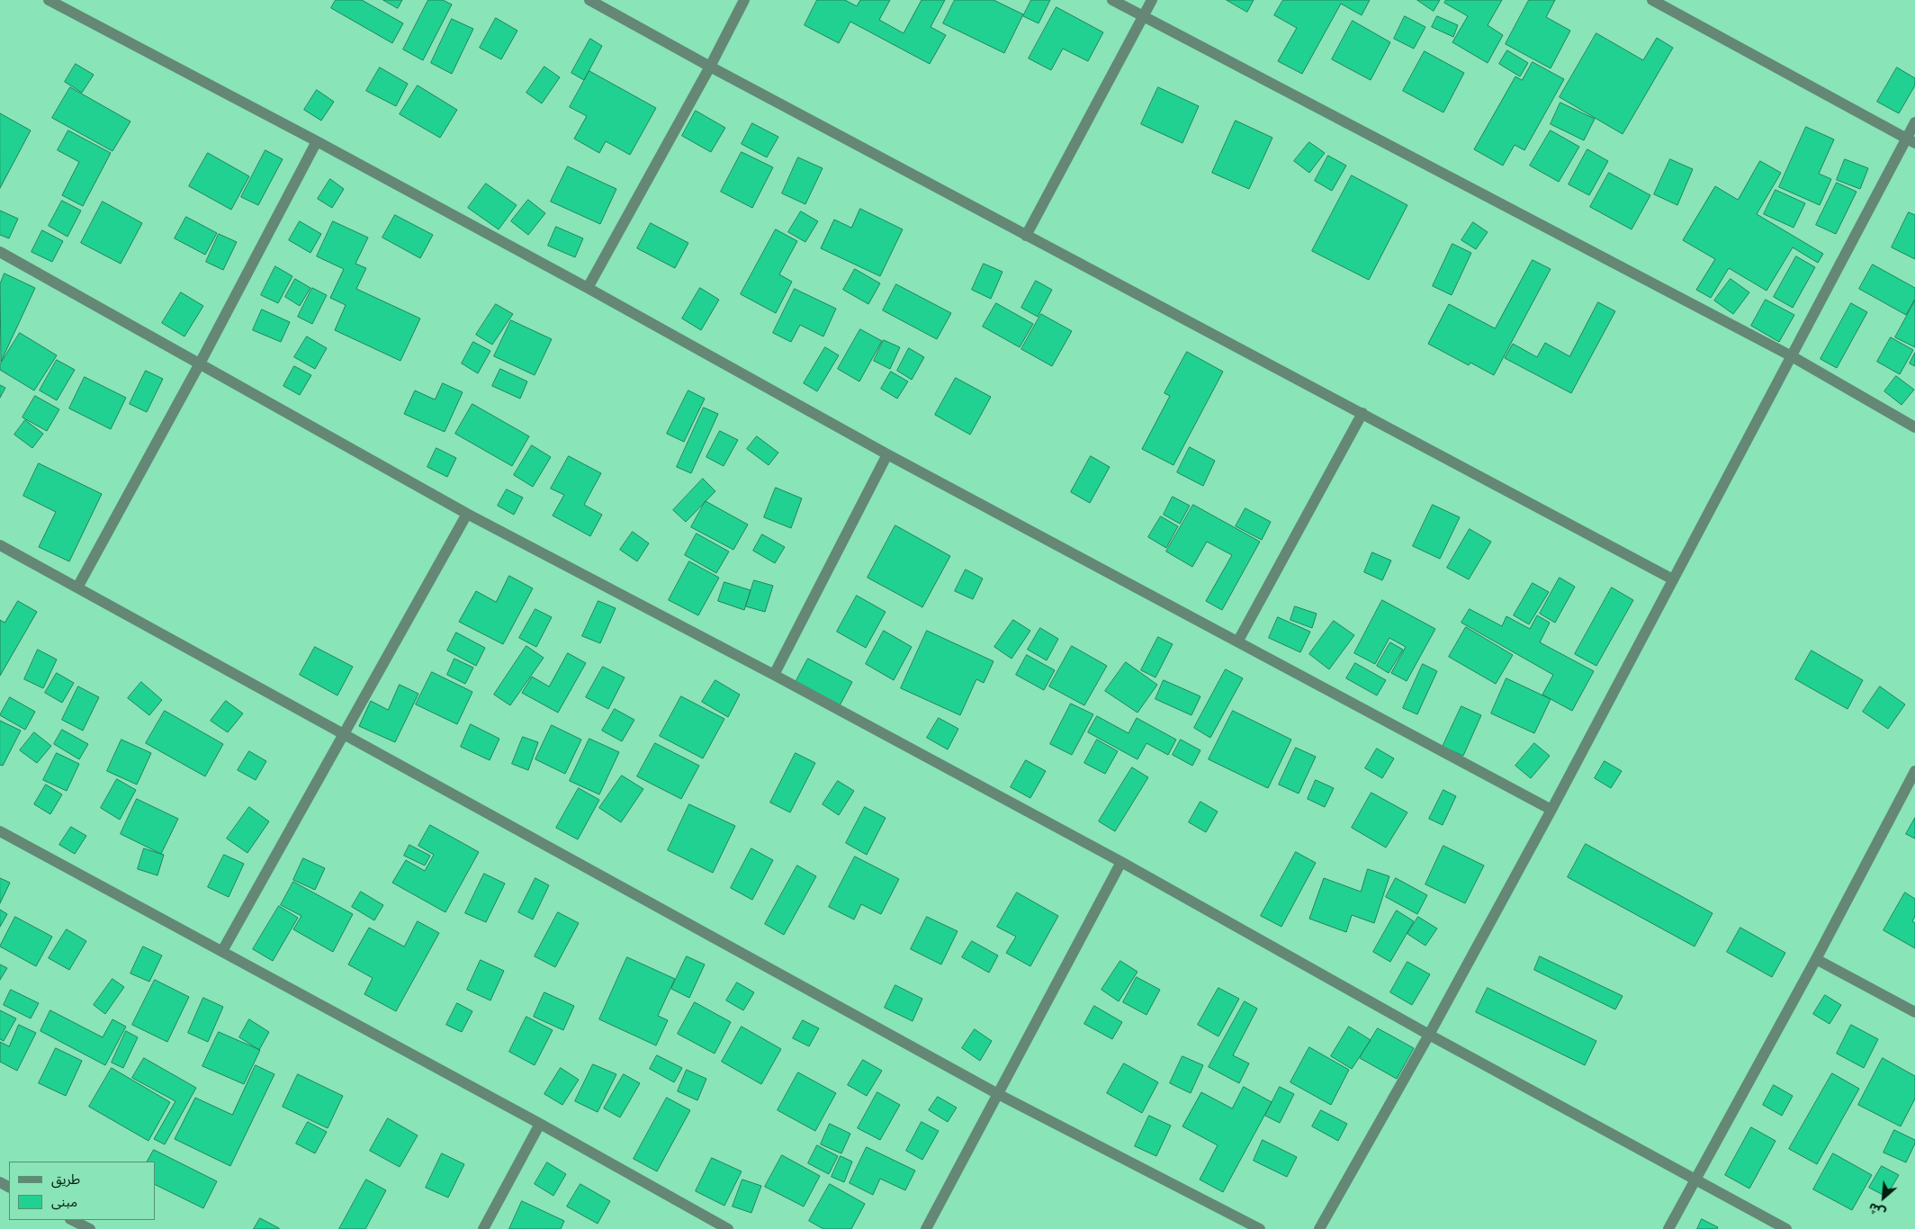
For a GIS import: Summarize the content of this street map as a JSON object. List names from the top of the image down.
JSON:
{
  "legend": ["طريق", "مبنى"],
  "north": "bottom left"
}
